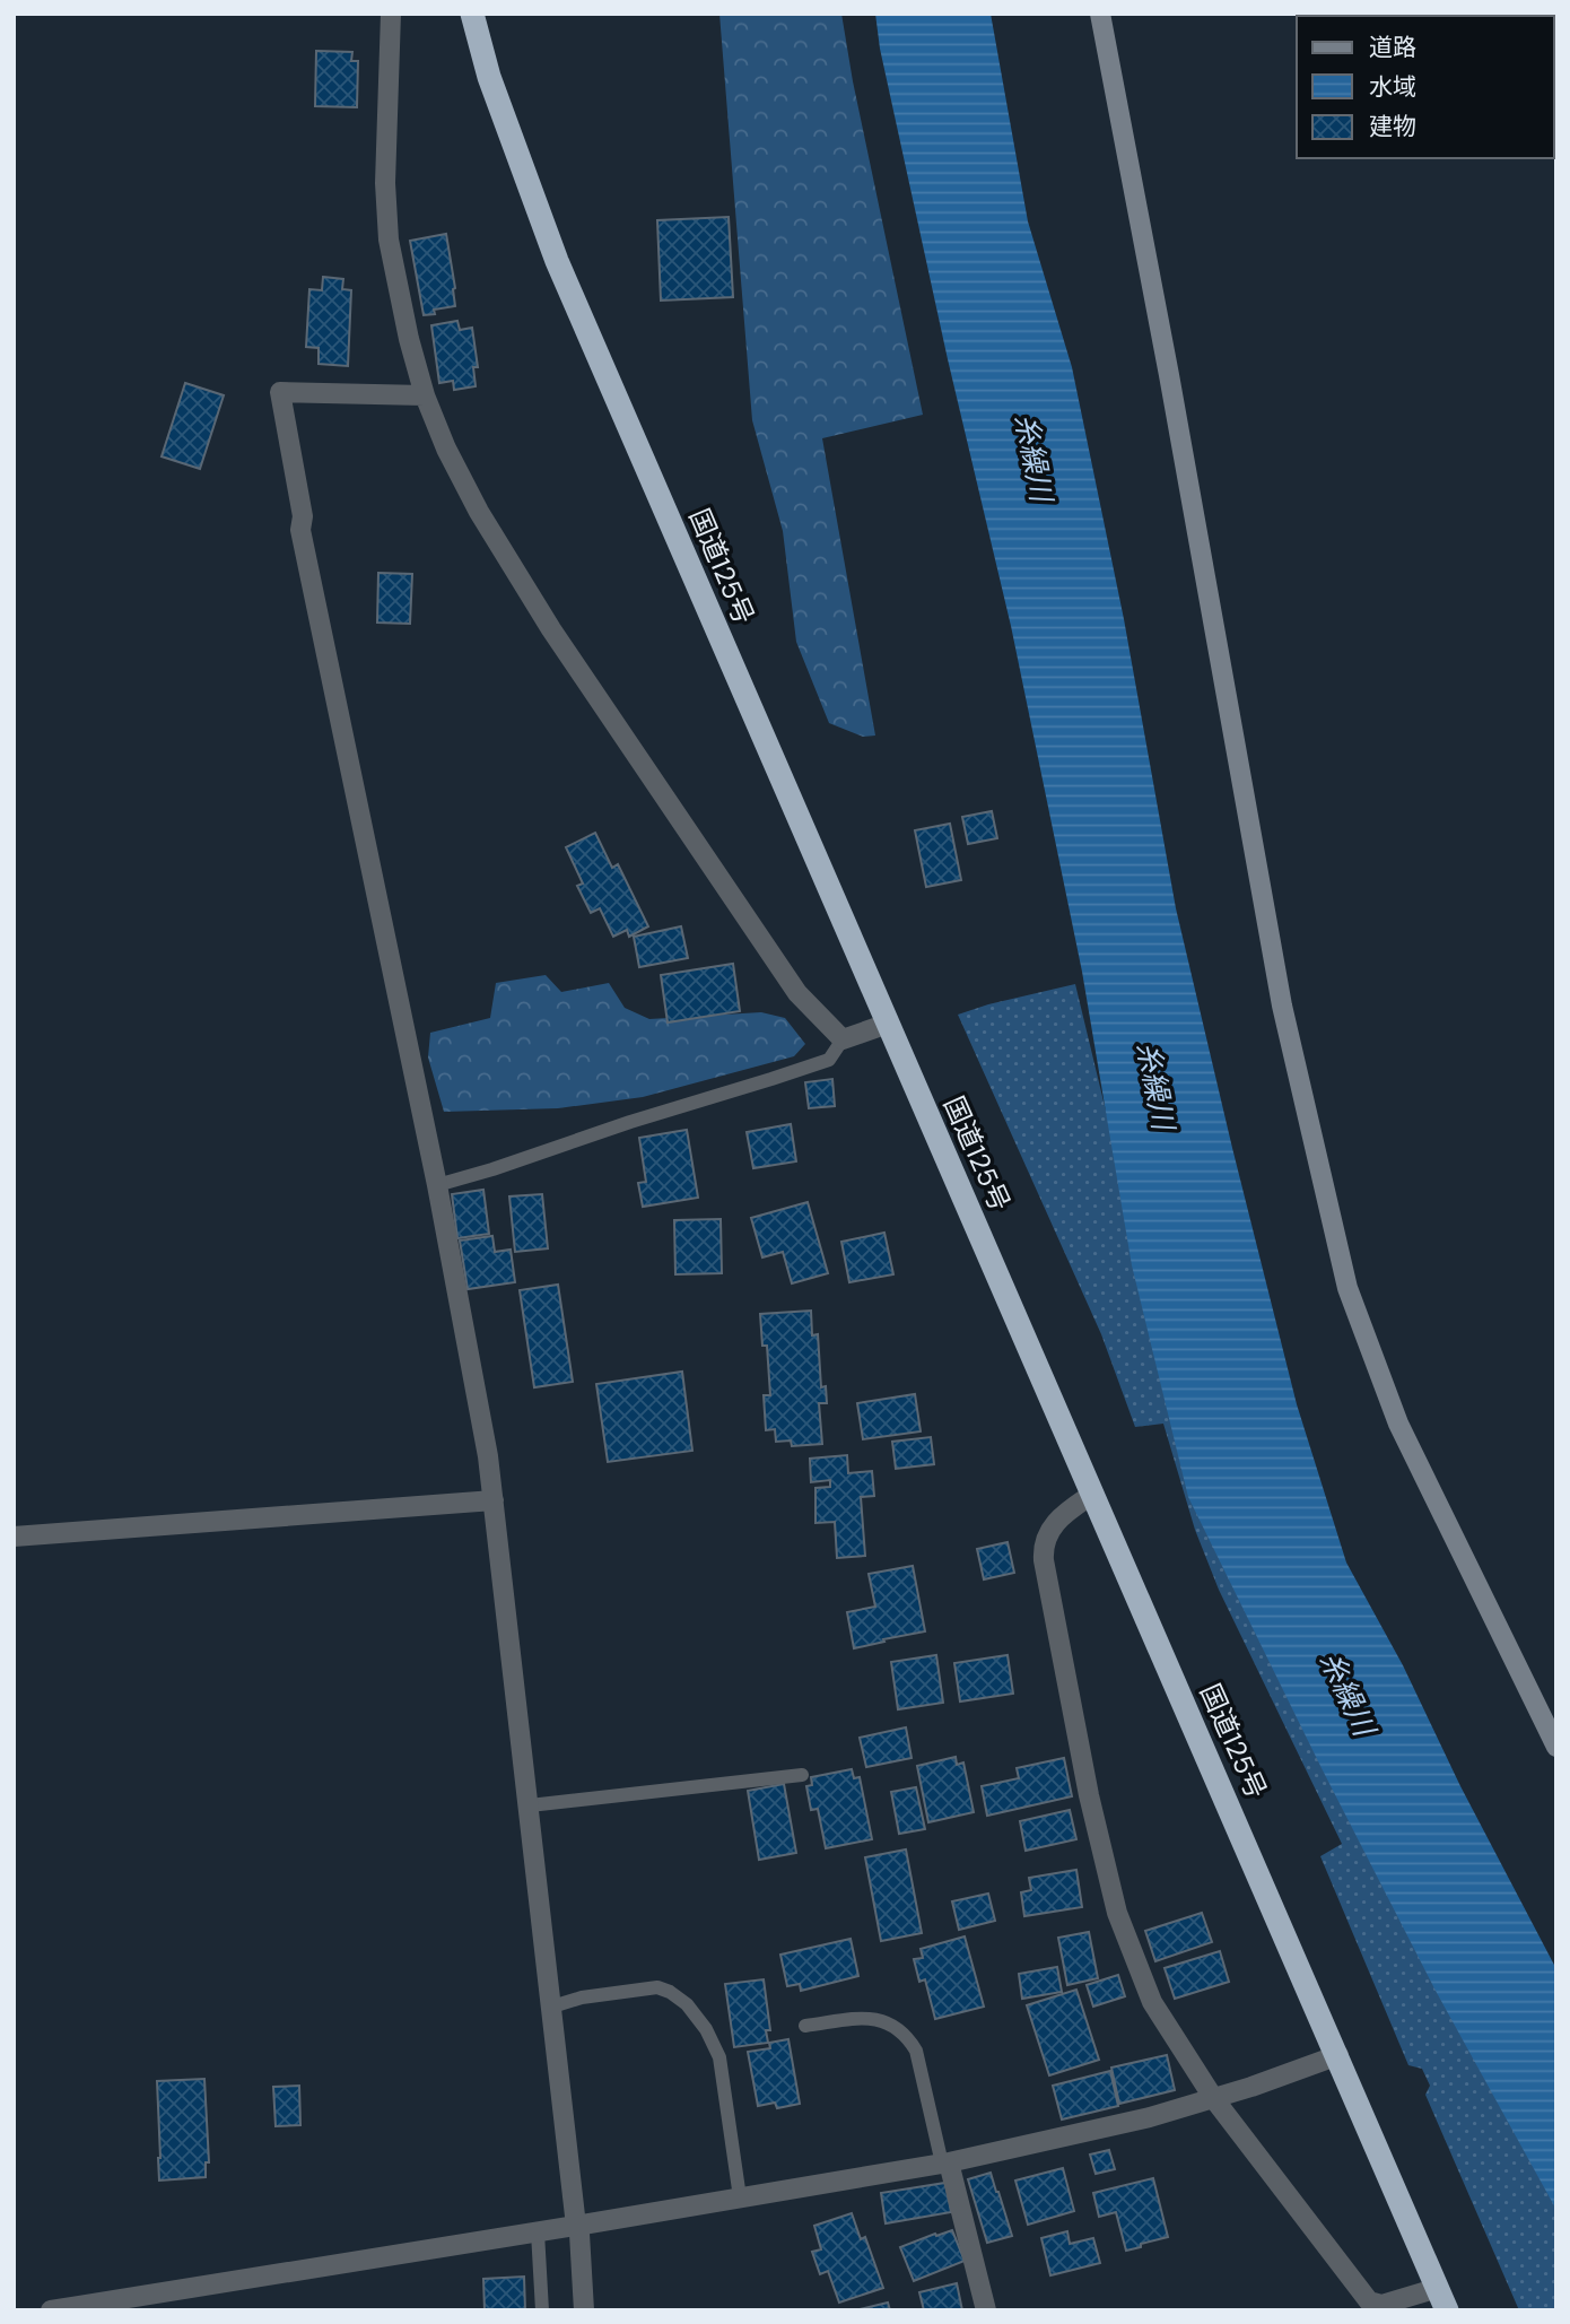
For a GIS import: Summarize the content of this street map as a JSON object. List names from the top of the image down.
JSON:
{
  "streets": {
    "highway": ["国道125号"]
  },
  "water": ["糸繰川"],
  "legend": ["道路", "水域", "建物"]
}
